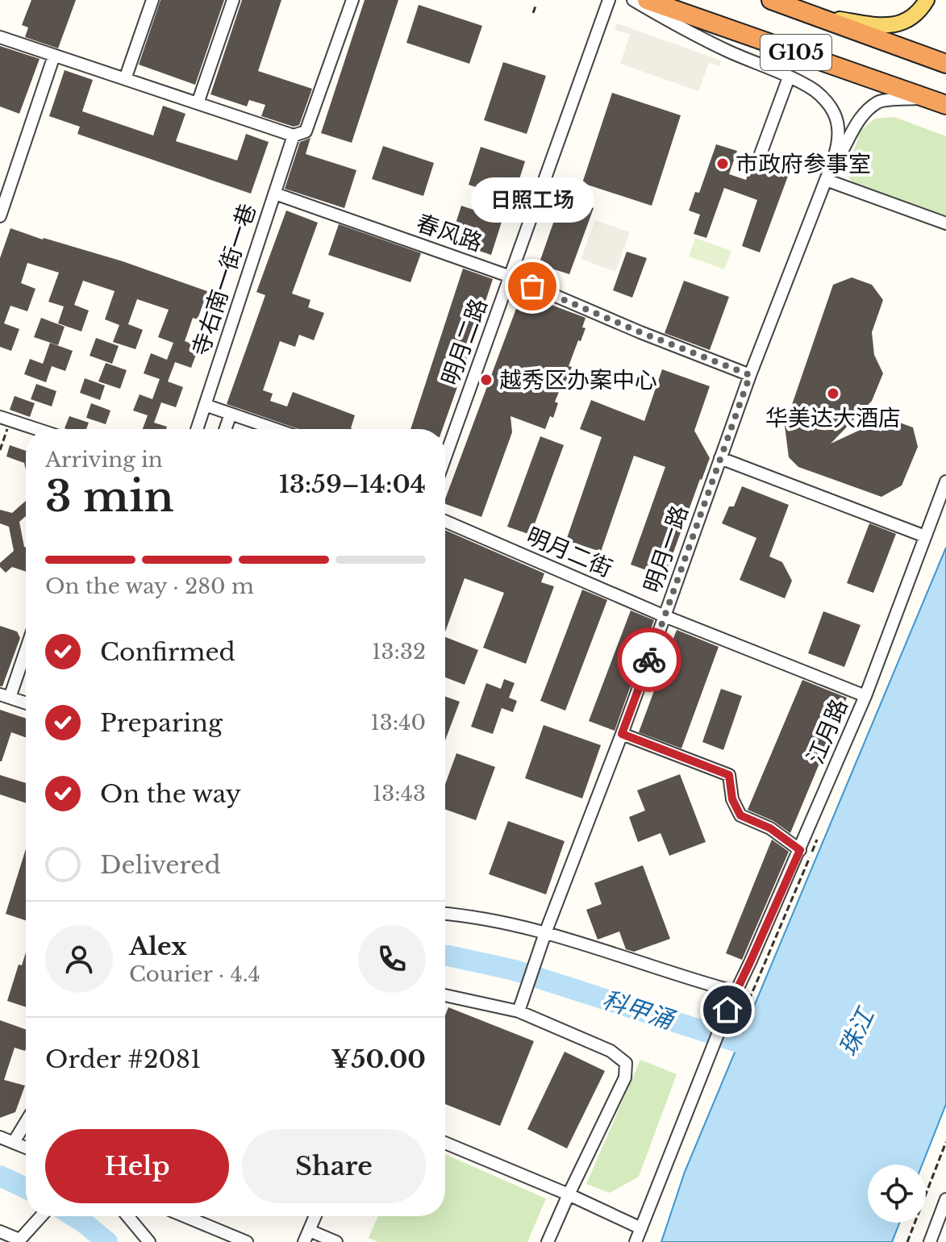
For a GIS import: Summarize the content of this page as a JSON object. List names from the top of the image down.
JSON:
{
  "streets": {
    "highway": ["G105"],
    "street": [
      "春风路",
      "寺右南一街一巷",
      "明月二路",
      "明月一路",
      "明月二街",
      "江月路"
    ]
  },
  "crossings": [
    ["G105", "明月一路"],
    ["春风路", "寺右南一街一巷"],
    ["春风路", "明月二路"],
    ["春风路", "明月一路"],
    ["明月一路", "明月二街"],
    ["明月二街", "江月路"]
  ],
  "water": ["科甲涌", "珠江"],
  "places": [
    "市政府参事室",
    "日照工场",
    "越秀区办案中心",
    "华美达大酒店"
  ],
  "page": {
    "bubble": "日照工场",
    "heading": ["3 min", "Arriving in", "13:59–14:04"],
    "panel": [
      "Alex",
      "Courier · 4.4",
      "Order #2081",
      "¥50.00"
    ],
    "bar": "On the way · 280 m",
    "list": [
      ["Confirmed", "13:32"],
      ["Preparing", "13:40"],
      ["On the way", "13:43"],
      "Delivered"
    ],
    "buttons": ["Help", "Share"]
  }
}
